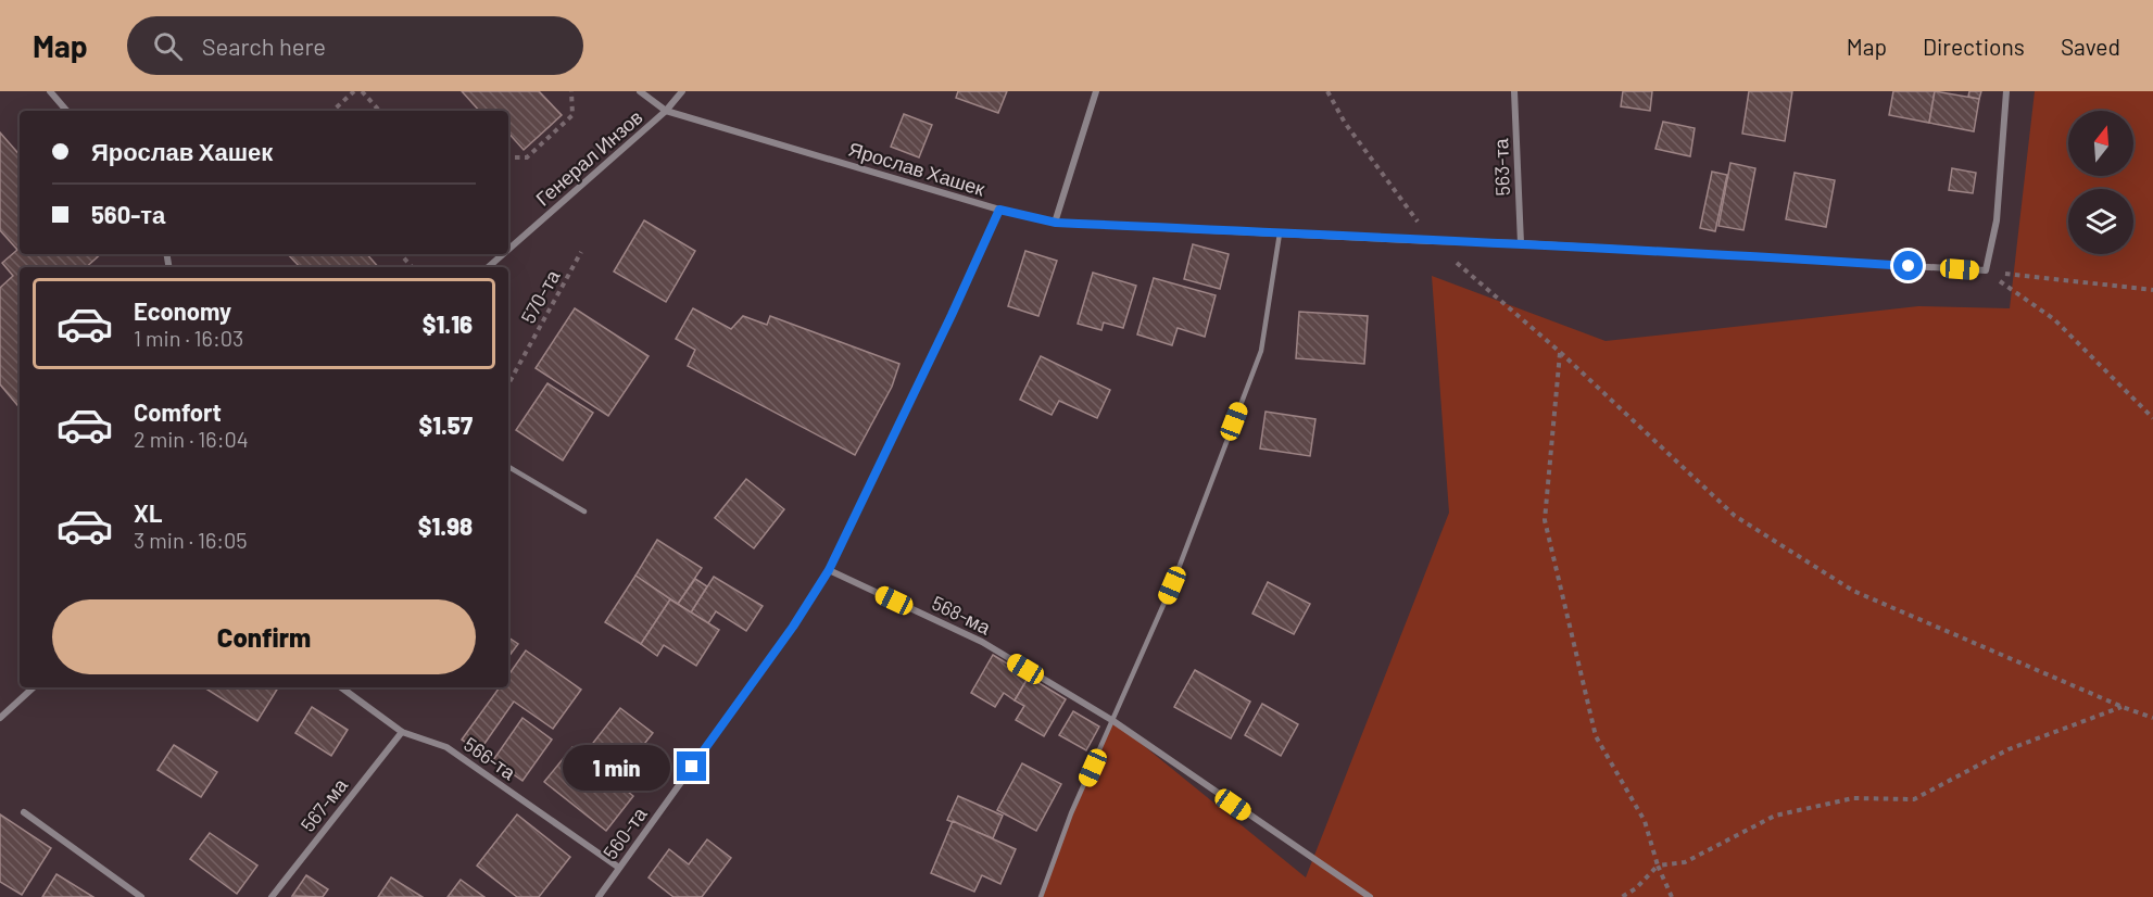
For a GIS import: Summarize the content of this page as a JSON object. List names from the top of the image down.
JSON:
{
  "streets": {
    "street": [
      "Генерал Инзов",
      "563-та",
      "Ярослав Хашек",
      "568-ма",
      "566-та",
      "567-ма",
      "560-та"
    ],
    "path": ["570-та"]
  },
  "crossings": [
    ["Генерал Инзов", "Ярослав Хашек"],
    ["563-та", "Ярослав Хашек"],
    ["Ярослав Хашек", "560-та"],
    ["568-ма", "560-та"],
    ["566-та", "567-ма"],
    ["566-та", "560-та"]
  ],
  "north": "top",
  "page": {
    "header": "Map",
    "search": "Search here",
    "nav": ["Map", "Directions", "Saved"],
    "banner": ["Ярослав Хашек", "560-та"],
    "list": [
      {
        "name": "Economy",
        "note": "1 min · 16:03",
        "value": "$1.16"
      },
      {
        "name": "Comfort",
        "note": "2 min · 16:04",
        "value": "$1.57"
      },
      {
        "name": "XL",
        "note": "3 min · 16:05",
        "value": "$1.98"
      }
    ],
    "buttons": "Confirm",
    "bubble": "1 min"
  }
}
